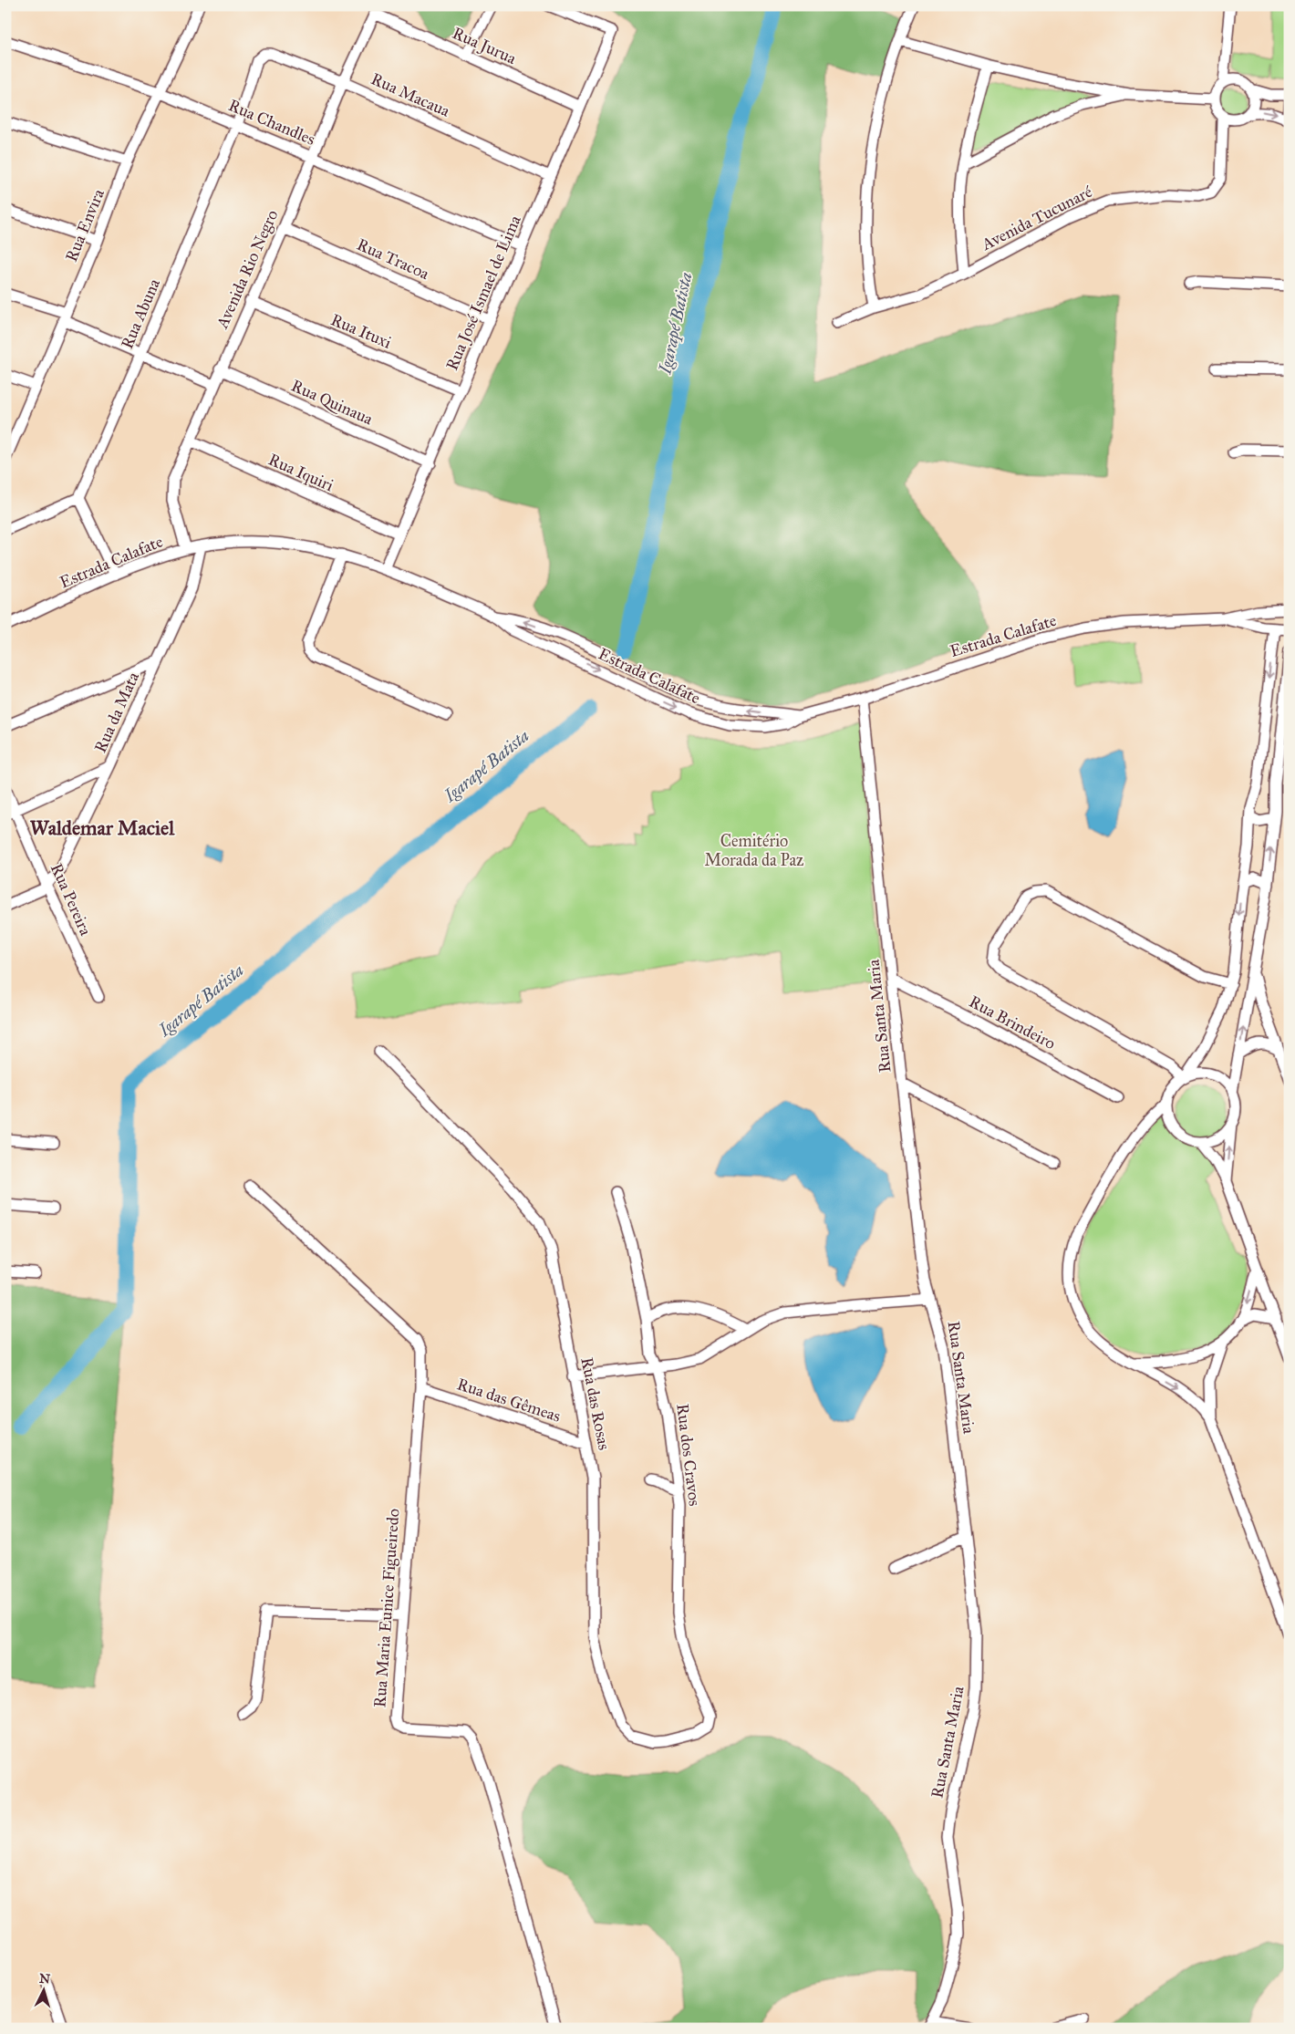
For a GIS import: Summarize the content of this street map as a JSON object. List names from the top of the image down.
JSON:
{
  "streets": {
    "street": [
      "Rua Jurua",
      "Rua Macaua",
      "Rua Chandles",
      "Avenida Tucunaré",
      "Rua Envira",
      "Rua Tracoa",
      "Avenida Rio Negro",
      "Rua José Ismael de Lima",
      "Rua Abuna",
      "Rua Ituxi",
      "Rua Quinaua",
      "Rua Iquiri",
      "Estrada Calafate",
      "Rua da Mata",
      "Rua Pereira",
      "Rua Santa Maria",
      "Rua Brindeiro",
      "Rua das Gêmeas",
      "Rua das Rosas",
      "Rua dos Cravos",
      "Rua Maria Eunice Figueiredo"
    ]
  },
  "crossings": [
    ["Rua Jurua", "Avenida Rio Negro"],
    ["Rua Jurua", "Rua José Ismael de Lima"],
    ["Rua Macaua", "Avenida Rio Negro"],
    ["Rua Macaua", "Rua José Ismael de Lima"],
    ["Rua Macaua", "Rua Abuna"],
    ["Rua Chandles", "Rua Envira"],
    ["Rua Chandles", "Avenida Rio Negro"],
    ["Rua Chandles", "Rua José Ismael de Lima"],
    ["Rua Chandles", "Rua Abuna"],
    ["Rua Tracoa", "Avenida Rio Negro"],
    ["Rua Tracoa", "Rua José Ismael de Lima"],
    ["Avenida Rio Negro", "Rua Ituxi"],
    ["Avenida Rio Negro", "Rua Quinaua"],
    ["Avenida Rio Negro", "Rua Iquiri"],
    ["Avenida Rio Negro", "Estrada Calafate"],
    ["Rua José Ismael de Lima", "Rua Ituxi"],
    ["Rua José Ismael de Lima", "Rua Quinaua"],
    ["Rua José Ismael de Lima", "Rua Iquiri"],
    ["Rua José Ismael de Lima", "Estrada Calafate"],
    ["Estrada Calafate", "Rua da Mata"],
    ["Estrada Calafate", "Rua Santa Maria"],
    ["Rua da Mata", "Rua Pereira"],
    ["Rua Santa Maria", "Rua Brindeiro"],
    ["Rua das Gêmeas", "Rua das Rosas"],
    ["Rua das Gêmeas", "Rua Maria Eunice Figueiredo"],
    ["Rua das Rosas", "Rua dos Cravos"]
  ],
  "districts": ["Waldemar Maciel"],
  "water": ["Igarapé Batista"],
  "parks": ["Cemitério Morada da Paz"],
  "north": "top"
}
